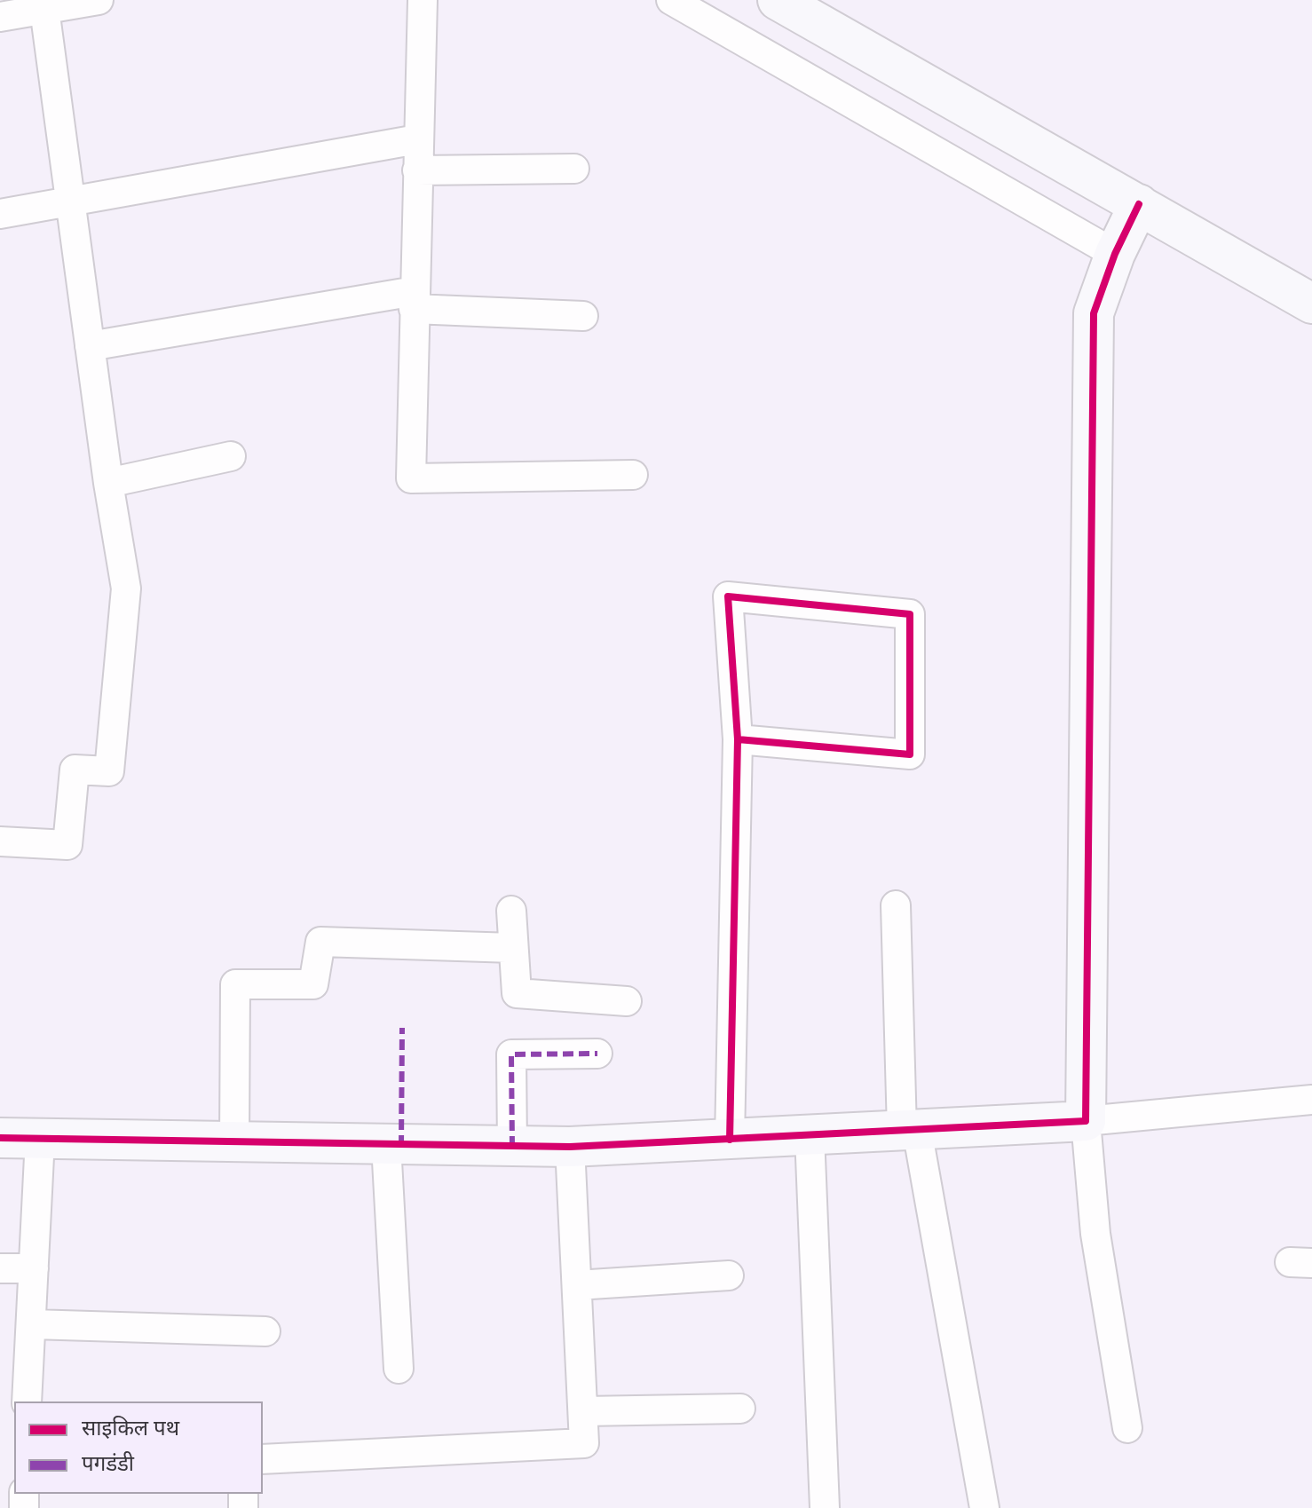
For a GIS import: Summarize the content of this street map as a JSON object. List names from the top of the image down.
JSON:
{
  "legend": ["साइकिल पथ", "पगडंडी"]
}
